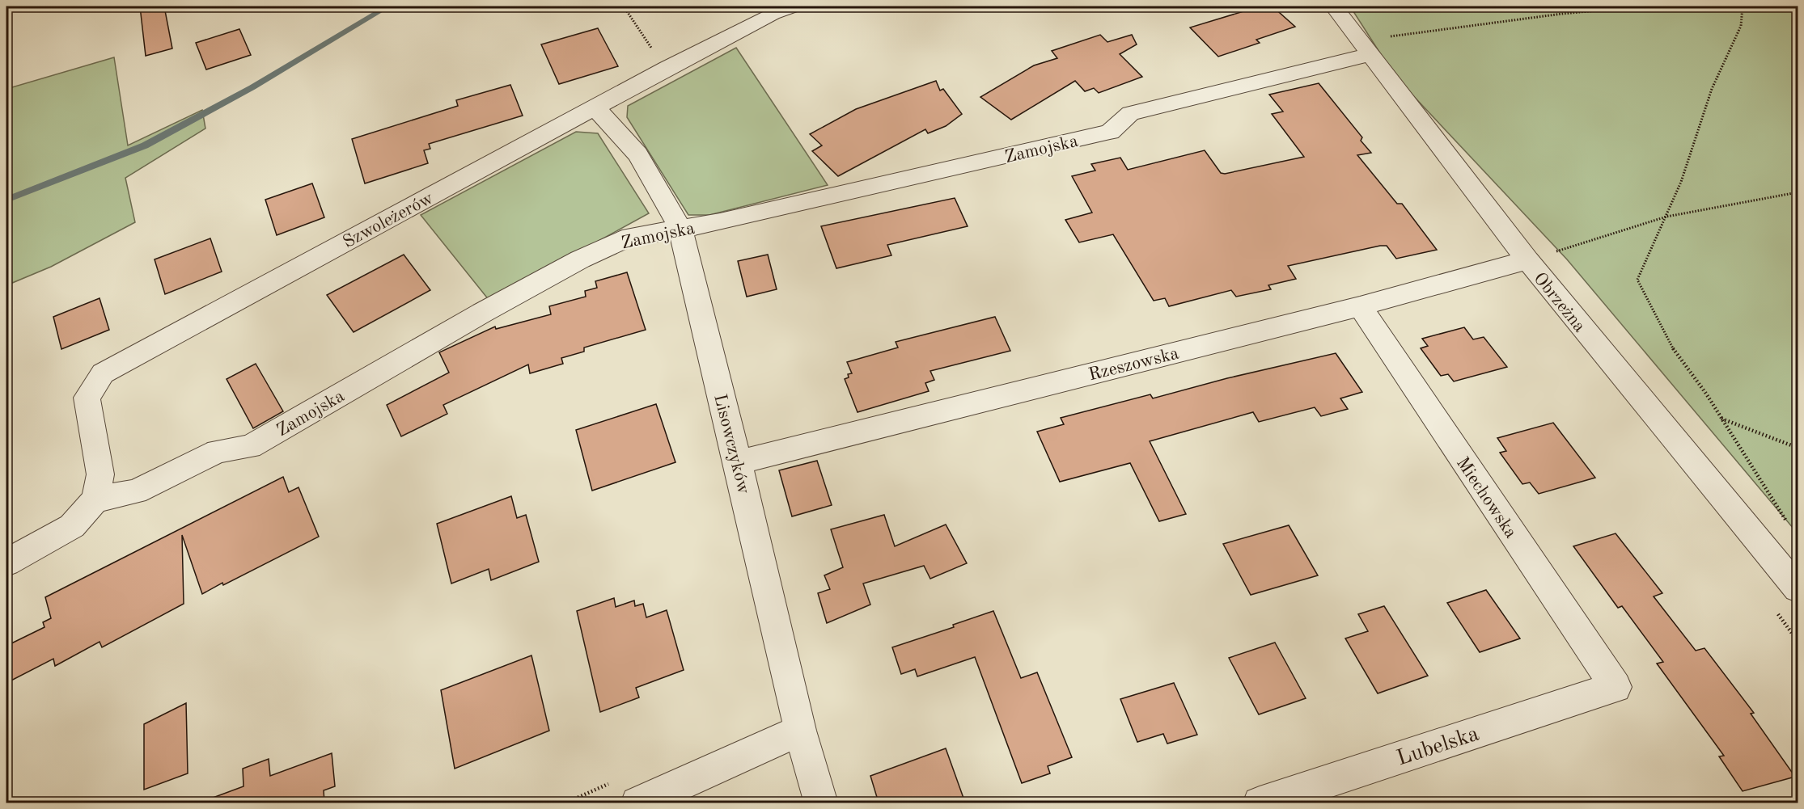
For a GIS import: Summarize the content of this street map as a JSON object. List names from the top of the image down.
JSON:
{
  "streets": {
    "street": [
      "Zamojska",
      "Szwoleżerów",
      "Obrzeżna",
      "Rzeszowska",
      "Lisowczyków",
      "Miechowska",
      "Lubelska"
    ]
  },
  "crossings": [
    ["Zamojska", "Szwoleżerów"],
    ["Zamojska", "Obrzeżna"],
    ["Zamojska", "Lisowczyków"],
    ["Szwoleżerów", "Lisowczyków"],
    ["Obrzeżna", "Rzeszowska"],
    ["Rzeszowska", "Lisowczyków"],
    ["Rzeszowska", "Miechowska"],
    ["Miechowska", "Lubelska"]
  ]
}
